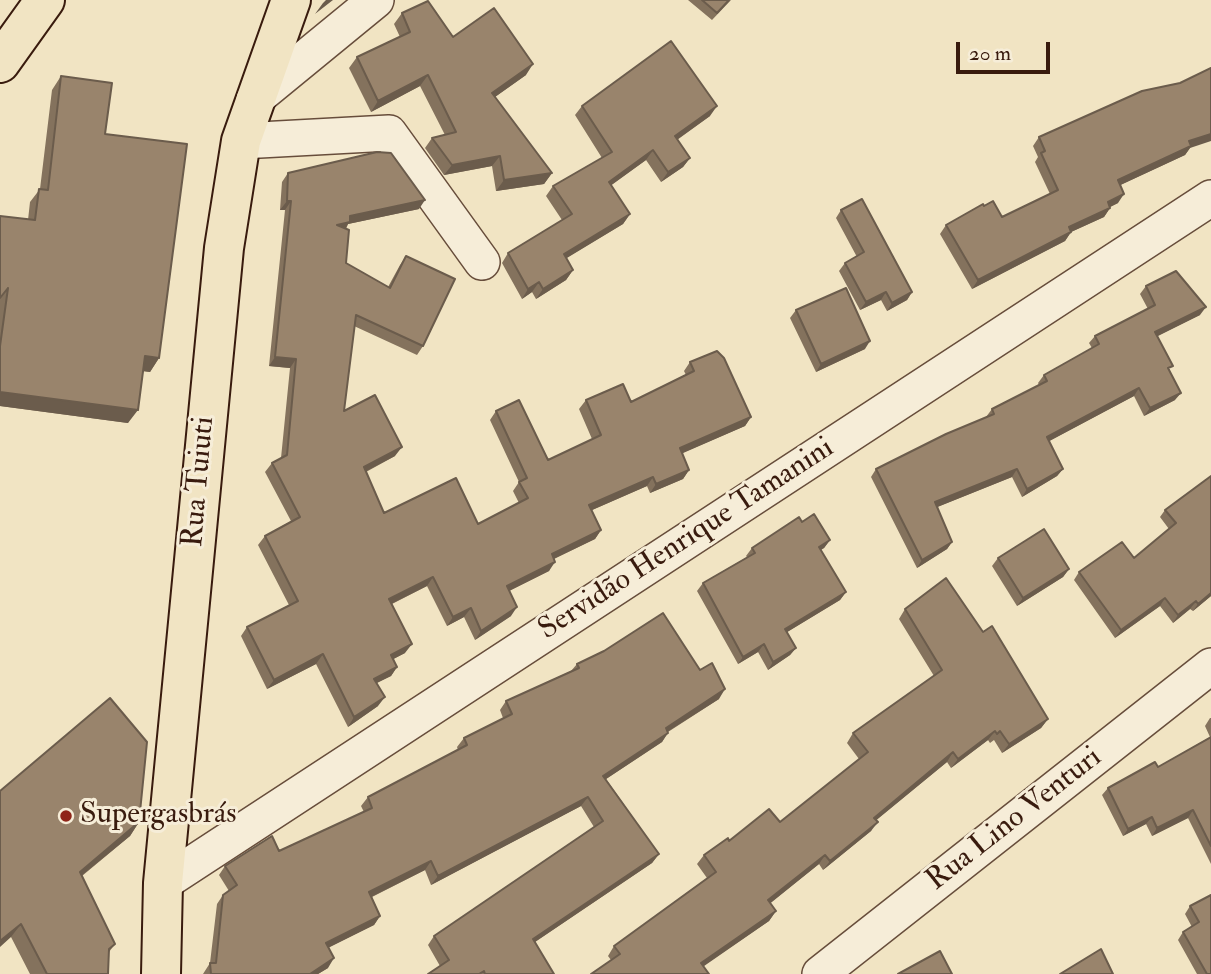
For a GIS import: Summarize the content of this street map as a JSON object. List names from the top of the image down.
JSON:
{
  "streets": {
    "main road": ["Rua Tuiuti"],
    "street": ["Servidão Henrique Tamanini", "Rua Lino Venturi"]
  },
  "crossings": [
    ["Rua Tuiuti", "Servidão Henrique Tamanini"]
  ],
  "places": ["Supergasbrás"],
  "scale_bar": "20 m"
}
